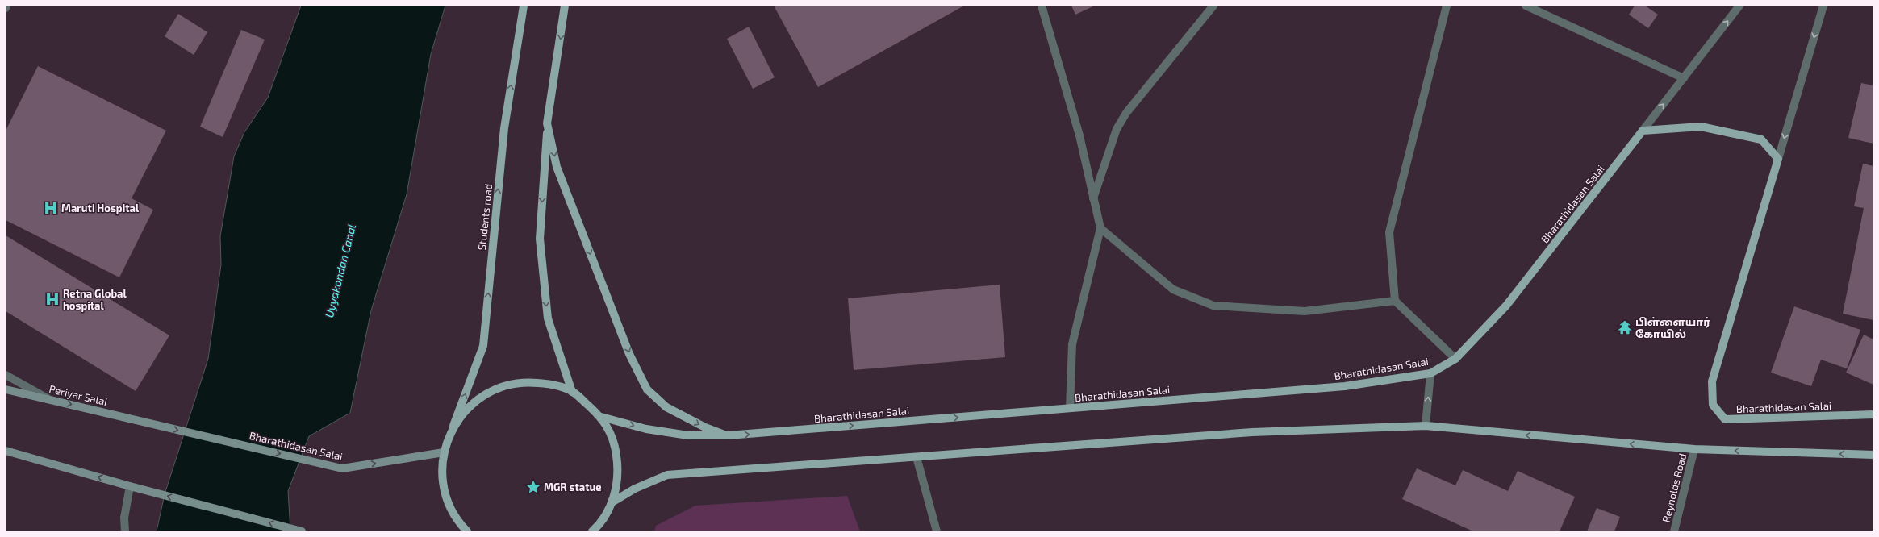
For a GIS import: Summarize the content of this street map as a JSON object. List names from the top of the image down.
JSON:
{
  "streets": {
    "main road": ["Bharathidasan Salai", "Students road", "Periyar Salai"],
    "street": ["Reynolds Road"]
  },
  "crossings": [
    ["Bharathidasan Salai", "Students road"],
    ["Bharathidasan Salai", "Periyar Salai"]
  ],
  "water": ["Uyyakondan Canal"],
  "places": {
    "hospital": ["Maruti Hospital", "Retna Global hospital"],
    "temple": ["பிள்ளையார் கோயில்"],
    "place": ["MGR statue"]
  }
}
